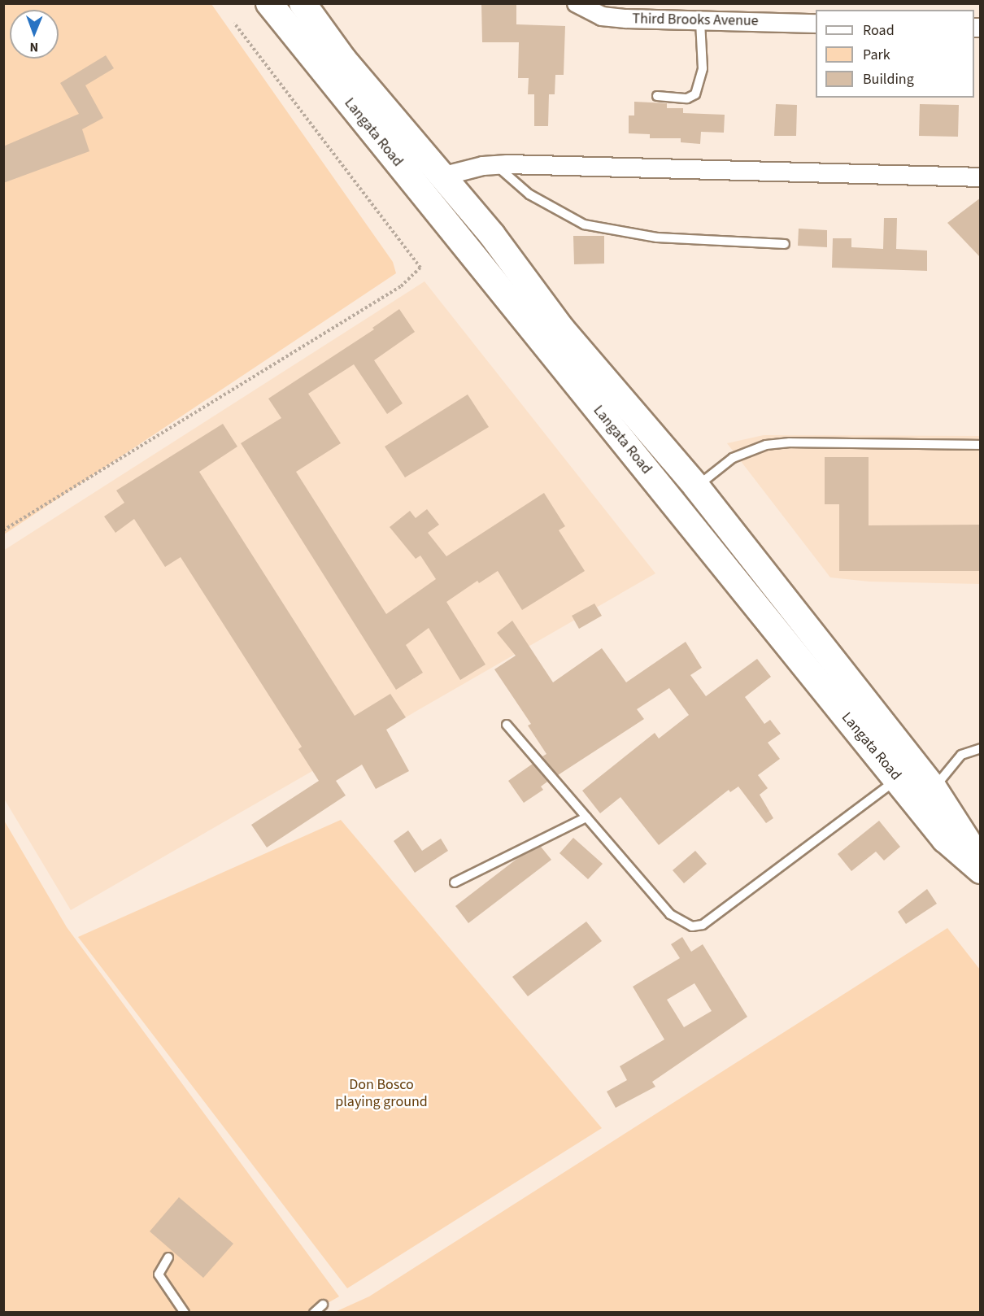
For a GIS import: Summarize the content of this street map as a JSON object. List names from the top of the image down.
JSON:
{
  "streets": {
    "main road": ["Langata Road"],
    "street": ["Third Brooks Avenue"]
  },
  "parks": ["Don Bosco playing ground"],
  "legend": ["Road", "Park", "Building"],
  "north": "bottom"
}
